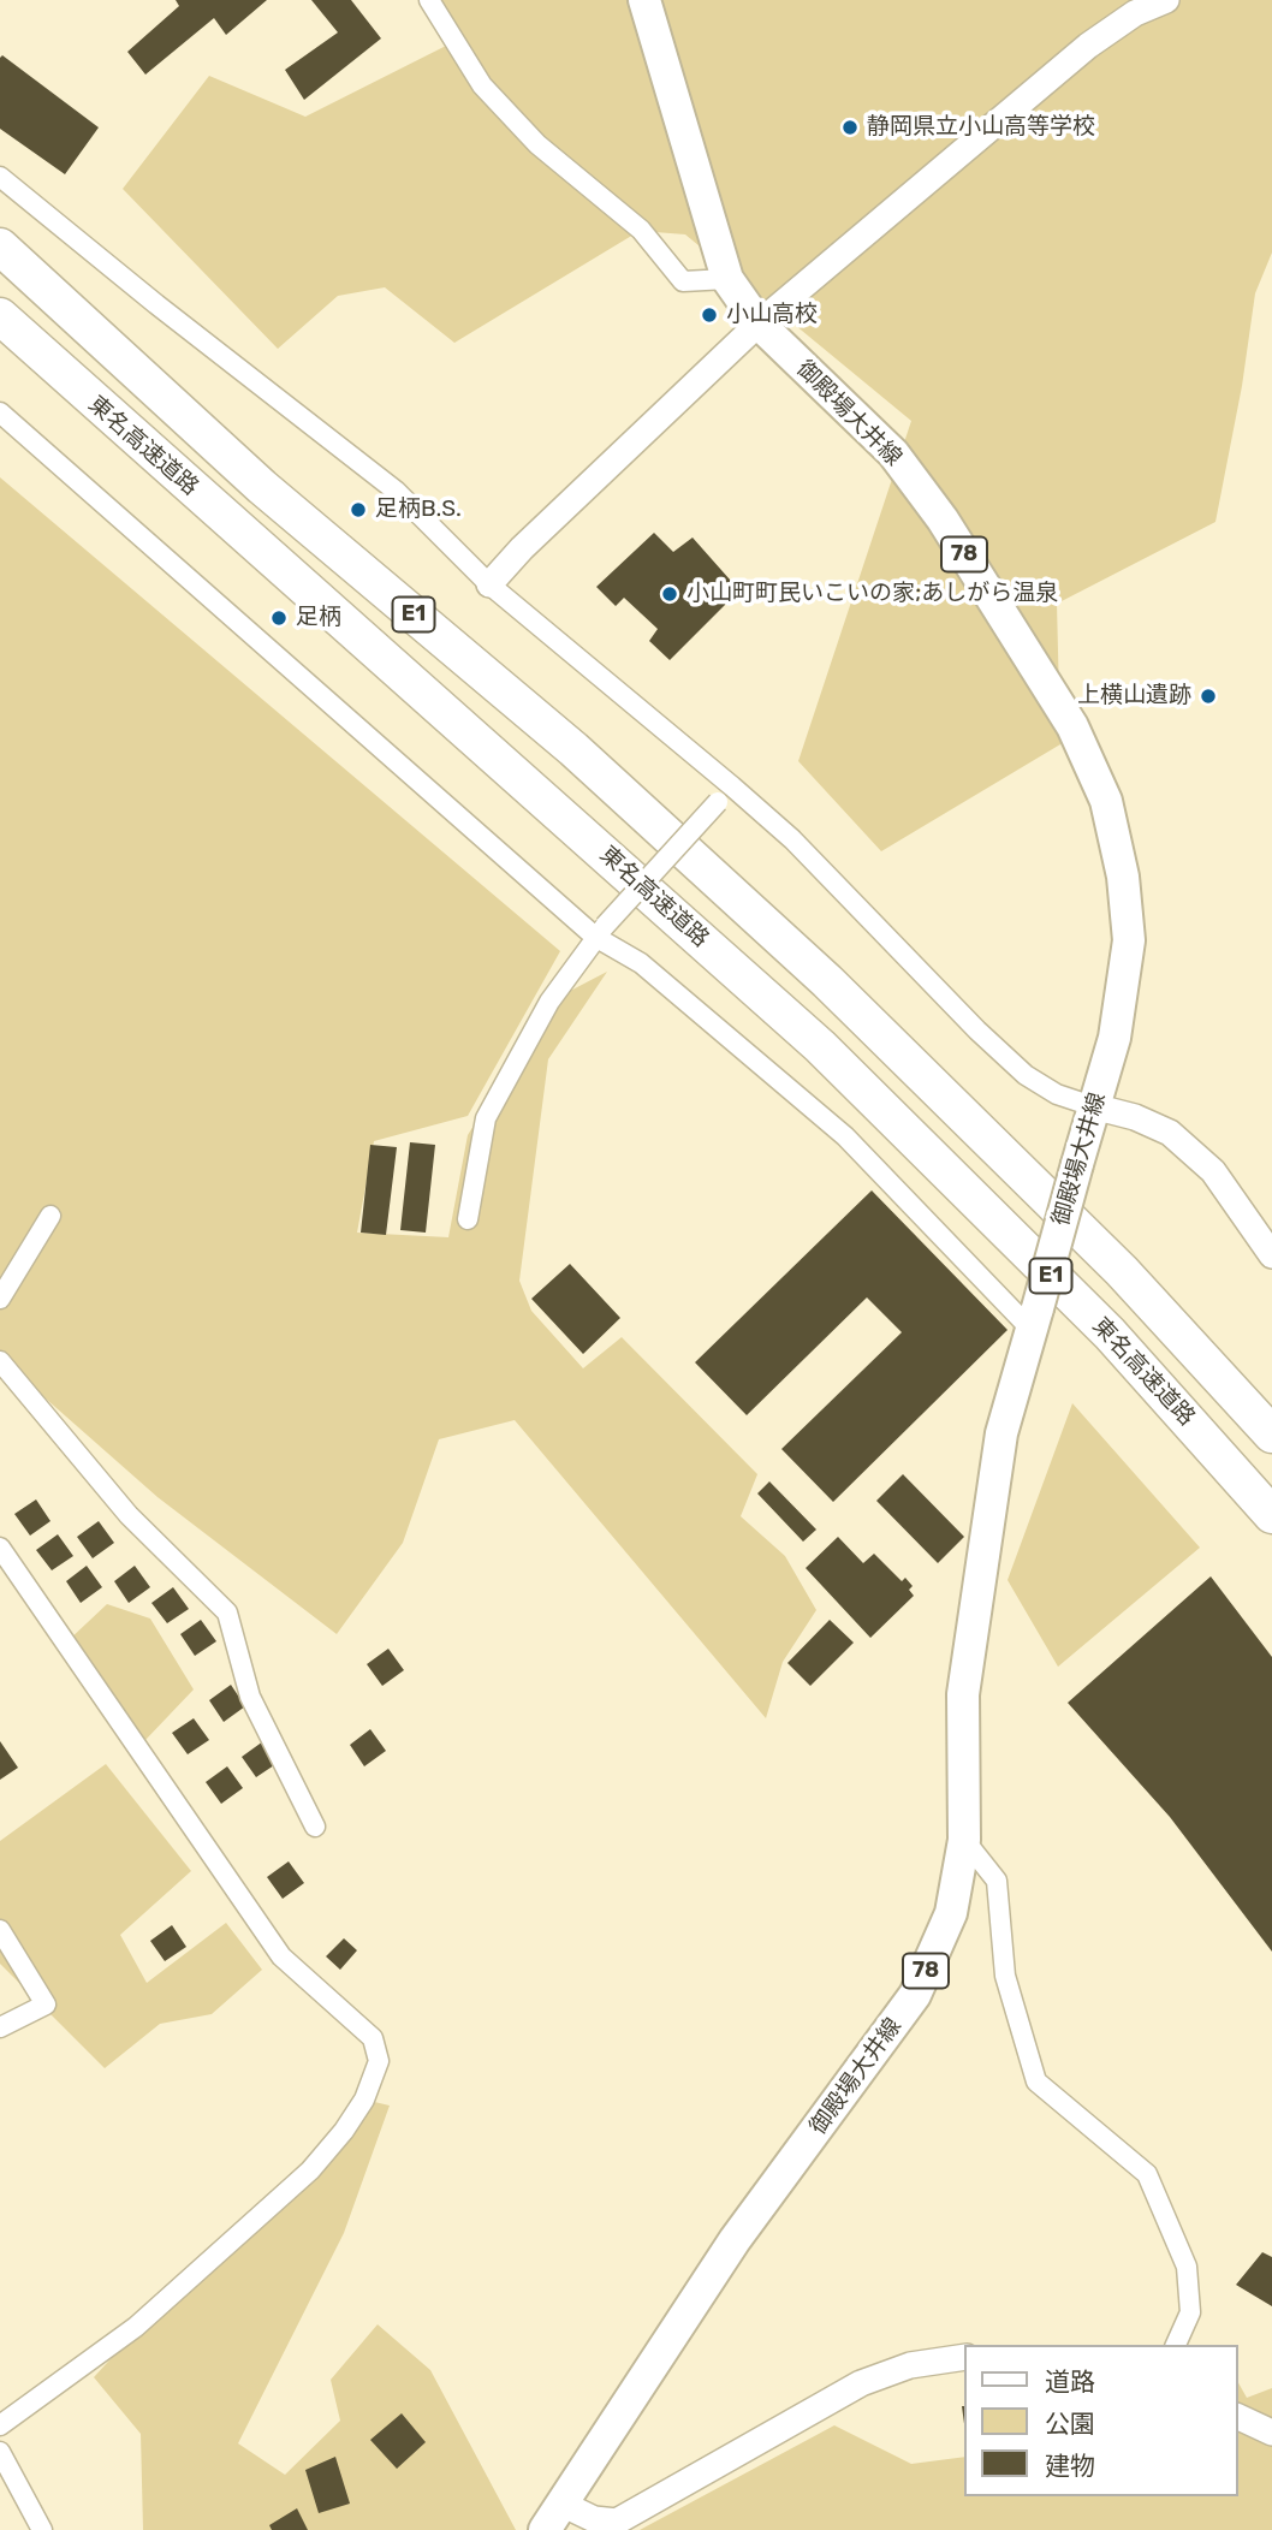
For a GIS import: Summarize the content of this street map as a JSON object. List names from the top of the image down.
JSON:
{
  "streets": {
    "highway": ["東名高速道路", "E1"],
    "main road": ["御殿場大井線", "78"]
  },
  "places": [
    "静岡県立小山高等学校",
    "小山高校",
    "足柄B.S.",
    "小山町町民いこいの家;あしがら温泉",
    "足柄",
    "上横山遺跡"
  ],
  "legend": ["道路", "公園", "建物"]
}
